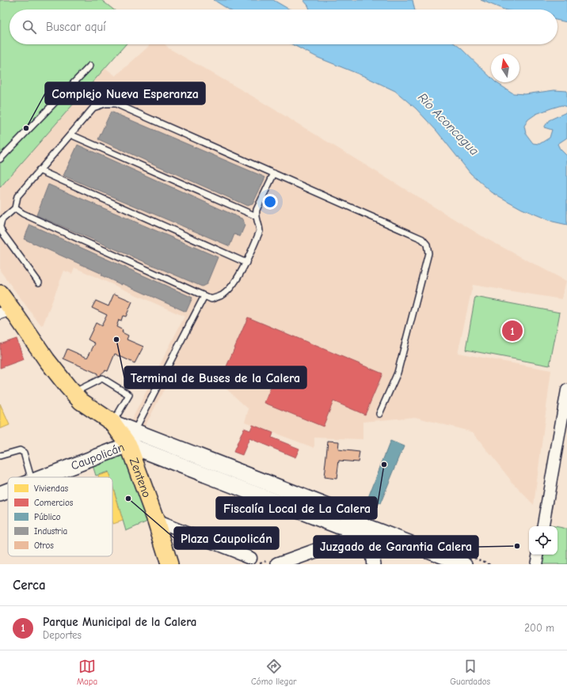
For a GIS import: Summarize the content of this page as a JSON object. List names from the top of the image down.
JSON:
{
  "streets": {
    "main road": ["Caupolicán", "Zenteno"]
  },
  "crossings": [
    ["Caupolicán", "Zenteno"]
  ],
  "water": ["Río Aconcagua"],
  "places": [
    "Complejo Nueva Esperanza",
    "Terminal de Buses de la Calera",
    "Fiscalía Local de La Calera",
    "Plaza Caupolicán",
    "Juzgado de Garantia Calera"
  ],
  "legend": [
    "Viviendas",
    "Comercios",
    "Público",
    "Industria",
    "Otros"
  ],
  "north": "top",
  "page": {
    "search": "Buscar aquí",
    "pins": "1",
    "heading": "Cerca",
    "list": [
      {
        "mark": "1",
        "name": "Parque Municipal de la Calera",
        "note": "Deportes",
        "value": "200 m"
      }
    ],
    "nav": ["Mapa", "Cómo llegar", "Guardados"]
  }
}
